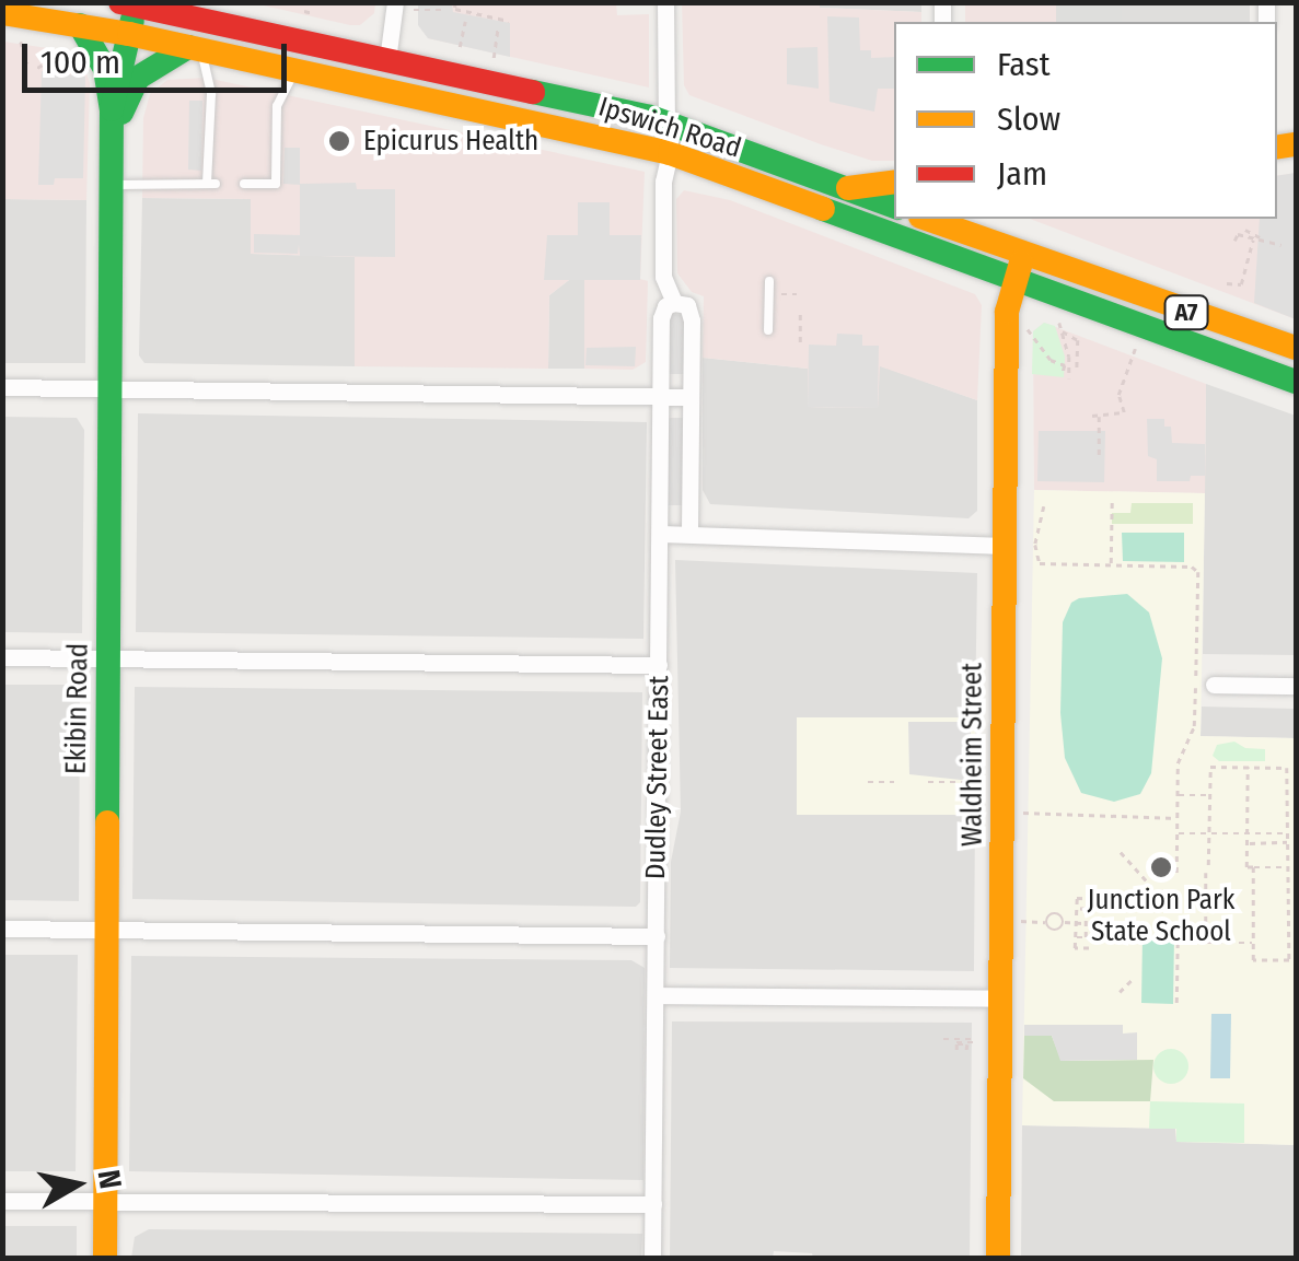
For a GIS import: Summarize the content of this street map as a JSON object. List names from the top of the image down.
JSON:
{
  "streets": {
    "main road": [
      "Ipswich Road",
      "A7",
      "Ekibin Road",
      "Waldheim Street"
    ],
    "street": ["Dudley Street East"]
  },
  "crossings": [
    ["Ipswich Road", "Ekibin Road"],
    ["Ipswich Road", "Waldheim Street"],
    ["Ipswich Road", "Dudley Street East"],
    ["A7", "Waldheim Street"]
  ],
  "places": ["Epicurus Health", "Junction Park State School"],
  "legend": ["Fast", "Slow", "Jam"],
  "scale_bar": "100 m",
  "north": "right"
}
